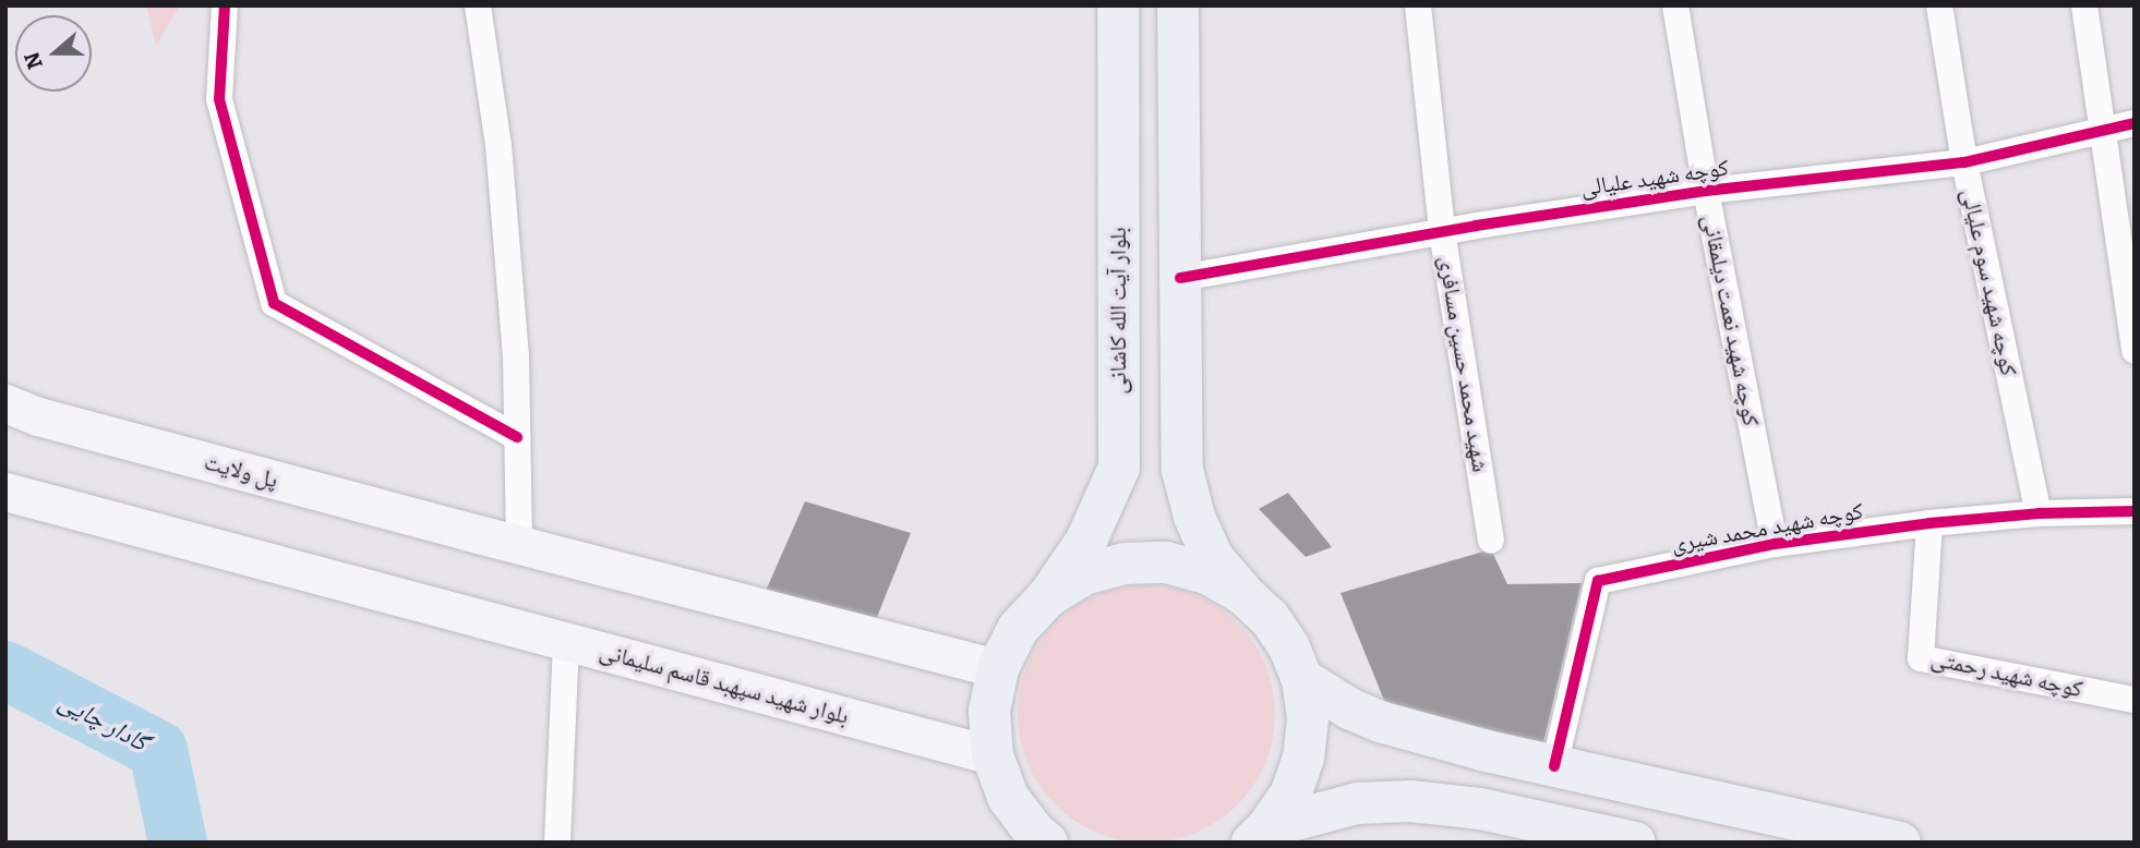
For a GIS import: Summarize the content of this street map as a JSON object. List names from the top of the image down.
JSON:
{
  "streets": {
    "main road": ["بلوار آیت الله کاشانی", "پل ولایت", "بلوار شهید سپهبد قاسم سلیمانی"],
    "street": [
      "کوچه شهید علیالی",
      "کوچه شهید سوم علیالی",
      "کوچه شهید نعمت دیلمقانی",
      "شهید محمد حسین مسافری",
      "کوچه شهید محمد شیری",
      "کوچه شهید رحمتی"
    ]
  },
  "crossings": [
    ["کوچه شهید علیالی", "کوچه شهید سوم علیالی"],
    ["کوچه شهید علیالی", "کوچه شهید نعمت دیلمقانی"],
    ["کوچه شهید علیالی", "شهید محمد حسین مسافری"],
    ["کوچه شهید سوم علیالی", "کوچه شهید محمد شیری"],
    ["کوچه شهید نعمت دیلمقانی", "کوچه شهید محمد شیری"],
    ["کوچه شهید محمد شیری", "کوچه شهید رحمتی"]
  ],
  "water": ["گادار چایی"],
  "north": "left"
}
